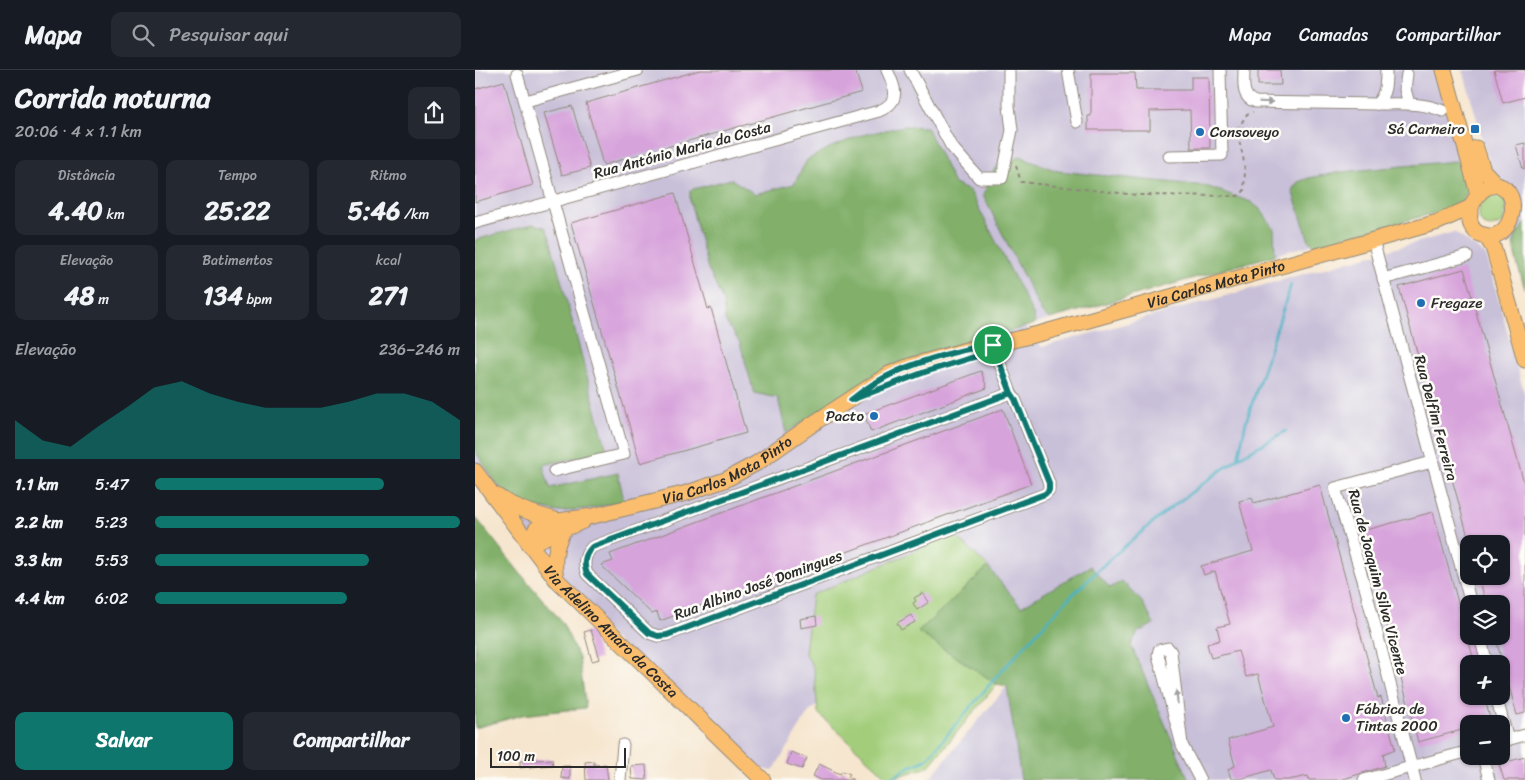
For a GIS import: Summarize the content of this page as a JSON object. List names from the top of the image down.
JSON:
{
  "streets": {
    "main road": ["Via Carlos Mota Pinto", "Via Adelino Amaro da Costa"],
    "street": [
      "Rua António Maria da Costa",
      "Rua Delfim Ferreira",
      "Rua de Joaquim Silva Vicente",
      "Rua Albino José Domingues"
    ]
  },
  "crossings": [
    ["Via Carlos Mota Pinto", "Rua Delfim Ferreira"],
    ["Via Carlos Mota Pinto", "Rua Albino José Domingues"],
    ["Via Carlos Mota Pinto", "Via Adelino Amaro da Costa"],
    ["Rua Delfim Ferreira", "Rua de Joaquim Silva Vicente"]
  ],
  "places": {
    "transit": ["Sá Carneiro"],
    "other": [
      "Consoveyo",
      "Fregaze",
      "Pacto",
      "Fábrica de Tintas 2000"
    ]
  },
  "scale_bar": "100 m",
  "page": {
    "header": "Mapa",
    "search": "Pesquisar aqui",
    "nav": ["Mapa", "Camadas", "Compartilhar"],
    "heading": ["Corrida noturna", "20:06 · 4 × 1.1 km"],
    "stats": [
      ["Distância", "4.40 km"],
      ["Tempo", "25:22"],
      ["Ritmo", "5:46 /km"],
      ["Elevação", "48 m"],
      ["Batimentos", "134 bpm"],
      ["kcal", "271"]
    ],
    "chart": ["Elevação", "236–246 m"],
    "list": [
      {
        "name": "1.1 km",
        "note": "5:47"
      },
      {
        "name": "2.2 km",
        "note": "5:23"
      },
      {
        "name": "3.3 km",
        "note": "5:53"
      },
      {
        "name": "4.4 km",
        "note": "6:02"
      }
    ],
    "map_buttons": ["+", "−"],
    "buttons": ["Salvar", "Compartilhar"],
    "scale": "100 m"
  }
}
